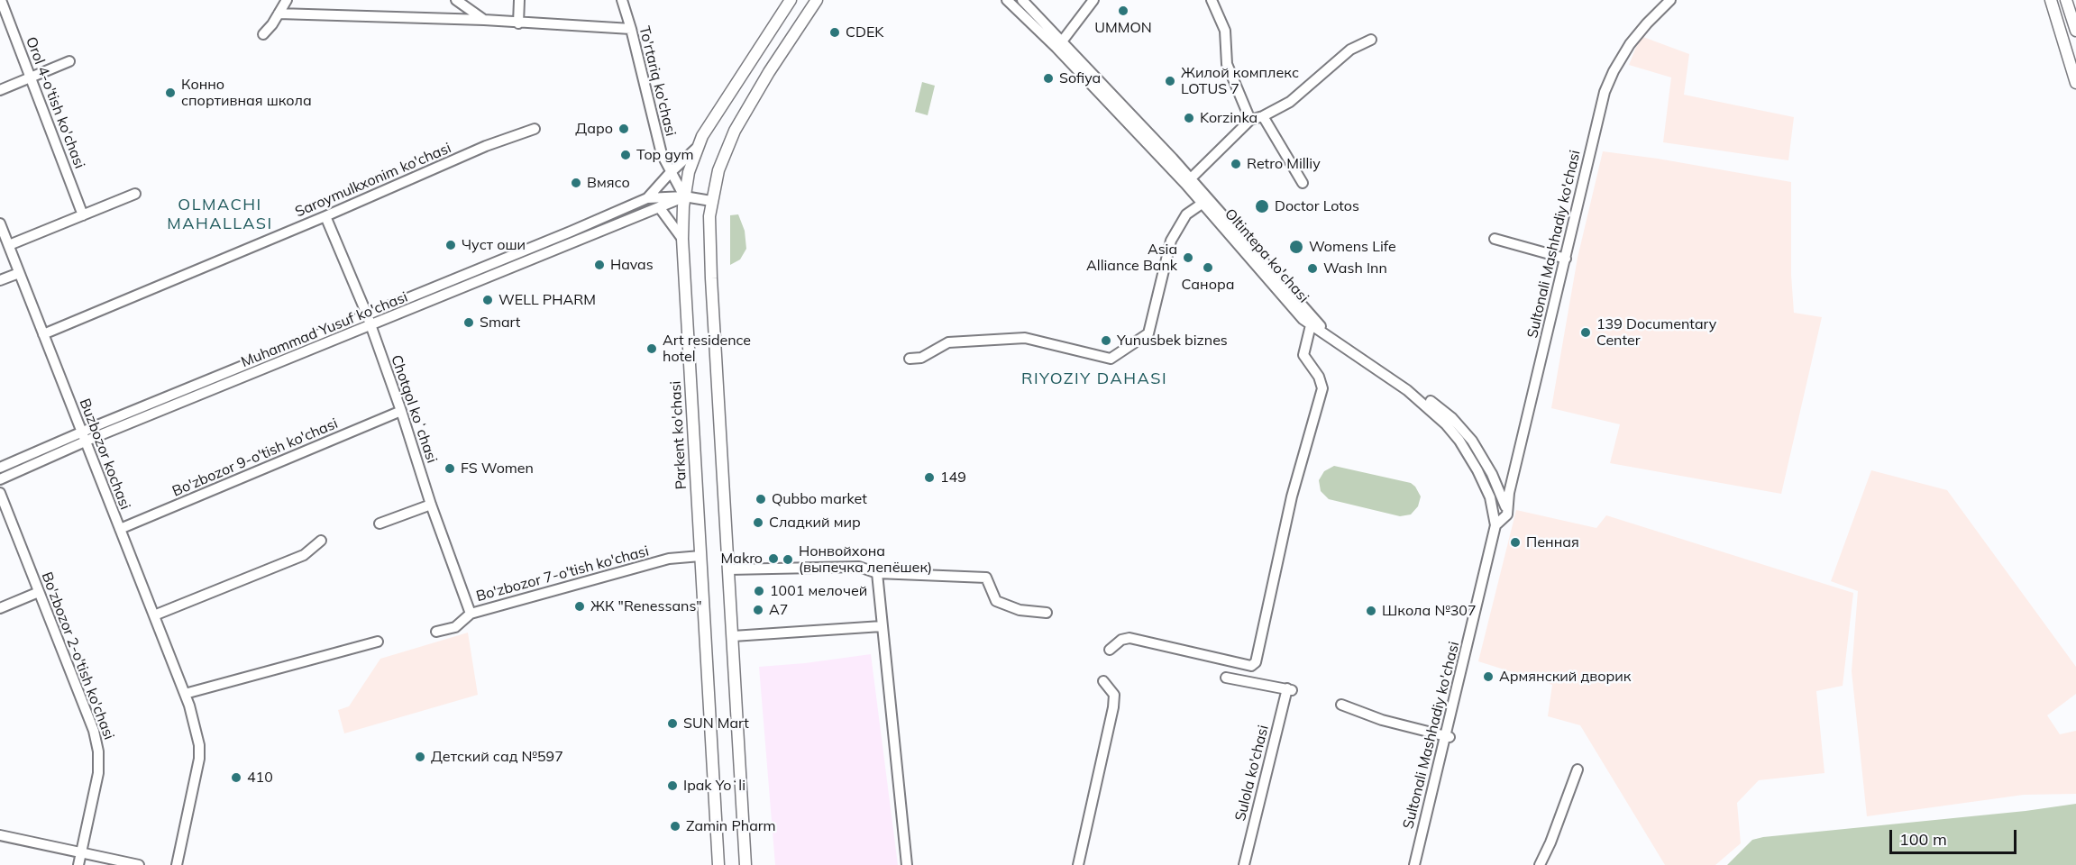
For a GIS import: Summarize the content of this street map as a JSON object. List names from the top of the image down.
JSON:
{
  "streets": {
    "main road": ["Parkent ko'chasi"],
    "street": [
      "To'rtariq ko'chasi",
      "Orol 4-o'tish ko'chasi",
      "Saroymulkxonim ko'chasi",
      "Sultonali Mashhadiy ko'chasi",
      "Oltintepa ko'chasi",
      "Muhammad Yusuf ko'chasi",
      "Chotqol koʻchasi",
      "Buzbozor kochasi",
      "Bo'zbozor 9-o'tish ko'chasi",
      "Bo'zbozor 7-o'tish ko'chasi",
      "Bo'zbozor 2-o'tish ko'chasi",
      "Sulola ko'chasi"
    ]
  },
  "crossings": [
    ["To'rtariq ko'chasi", "Muhammad Yusuf ko'chasi"],
    ["To'rtariq ko'chasi", "Parkent ko'chasi"],
    ["Saroymulkxonim ko'chasi", "Chotqol koʻchasi"],
    ["Saroymulkxonim ko'chasi", "Buzbozor kochasi"],
    ["Sultonali Mashhadiy ko'chasi", "Oltintepa ko'chasi"],
    ["Muhammad Yusuf ko'chasi", "Chotqol koʻchasi"],
    ["Muhammad Yusuf ko'chasi", "Parkent ko'chasi"],
    ["Muhammad Yusuf ko'chasi", "Buzbozor kochasi"],
    ["Chotqol koʻchasi", "Bo'zbozor 9-o'tish ko'chasi"],
    ["Chotqol koʻchasi", "Bo'zbozor 7-o'tish ko'chasi"],
    ["Parkent ko'chasi", "Bo'zbozor 7-o'tish ko'chasi"],
    ["Buzbozor kochasi", "Bo'zbozor 9-o'tish ko'chasi"]
  ],
  "districts": ["OLMACHI MAHALLASI", "RIYOZIY DAHASI"],
  "places": [
    "UMMON",
    "CDEK",
    "Sofiya",
    "Жилой комплекс LOTUS 7",
    "Конно спортивная школа",
    "Korzinka",
    "Даро",
    "Top gym",
    "Retro Milliy",
    "Вмясо",
    "Doctor Lotos",
    "Чуст оши",
    "Womens Life",
    "Asia Alliance Bank",
    "Havas",
    "Санора",
    "Wash Inn",
    "WELL PHARM",
    "Smart",
    "139 Documentary Center",
    "Yunusbek biznes",
    "Art residence hotel",
    "FS Women",
    "149",
    "Qubbo market",
    "Сладкий мир",
    "Пенная",
    "Makro",
    "Нонвойхона (выпечка лепёшек)",
    "1001 мелочей",
    "ЖК \"Renessans\"",
    "А7",
    "Школа №307",
    "Армянский дворик",
    "SUN Mart",
    "Детский сад №597",
    "410",
    "Ipak Yoʻli",
    "Zamin Pharm"
  ],
  "scale_bar": "100 m"
}
